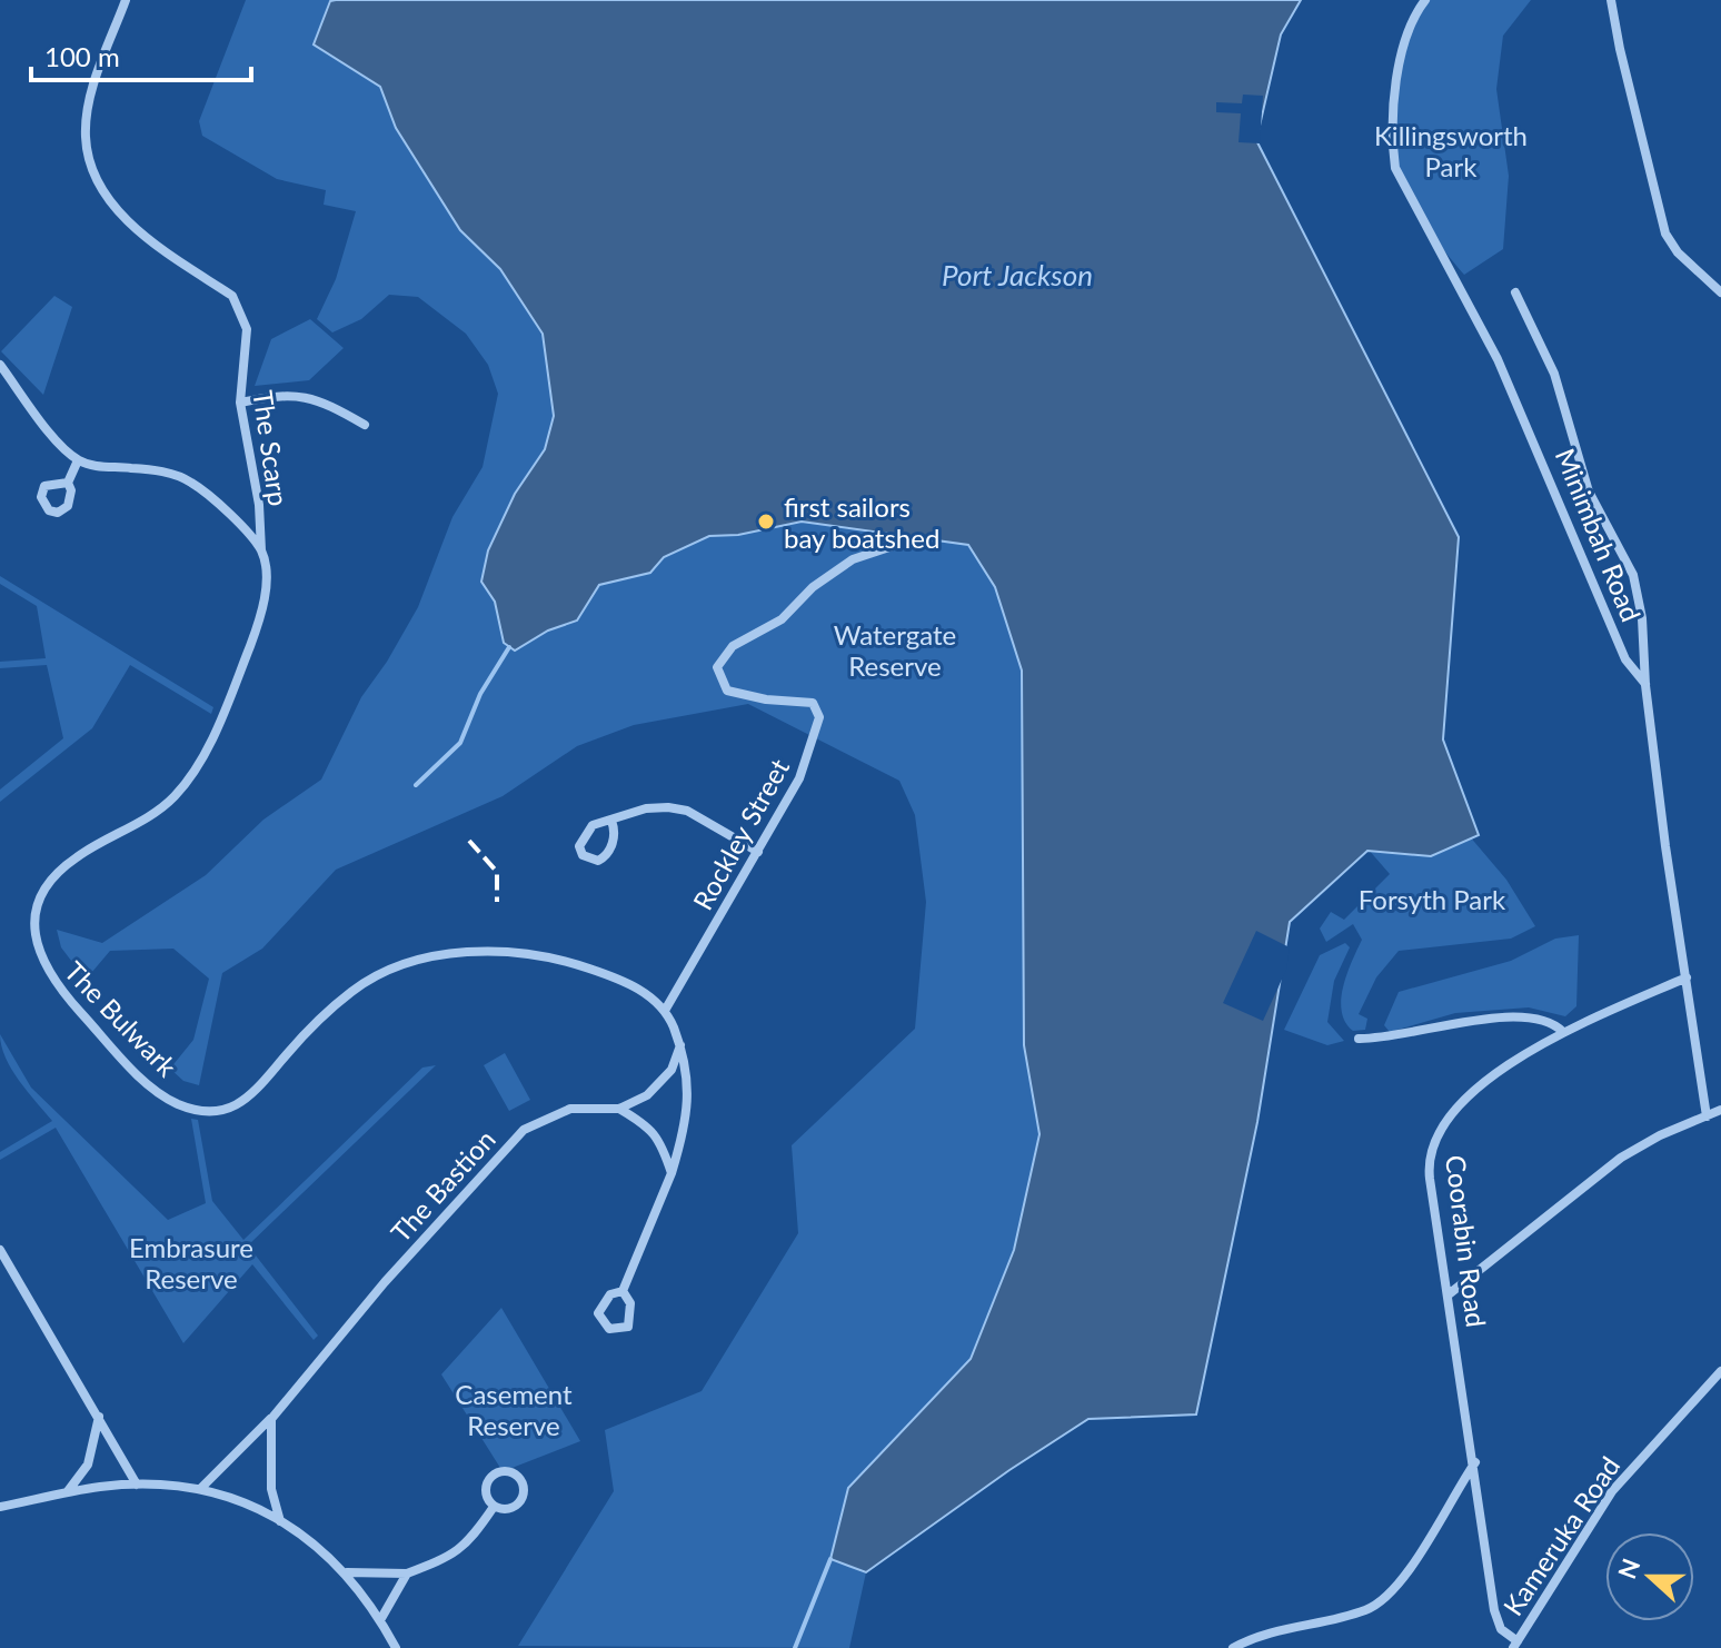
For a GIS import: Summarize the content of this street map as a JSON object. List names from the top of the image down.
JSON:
{
  "streets": {
    "street": [
      "The Scarp",
      "Minimbah Road",
      "Rockley Street",
      "The Bulwark",
      "The Bastion",
      "Coorabin Road",
      "Kameruka Road"
    ]
  },
  "crossings": [
    ["The Scarp", "The Bulwark"],
    ["Minimbah Road", "Coorabin Road"],
    ["Rockley Street", "The Bulwark"],
    ["Coorabin Road", "Kameruka Road"]
  ],
  "water": ["Port Jackson"],
  "parks": [
    "Killingsworth Park",
    "Watergate Reserve",
    "Forsyth Park",
    "Embrasure Reserve",
    "Casement Reserve"
  ],
  "places": ["first sailors bay boatshed"],
  "scale_bar": "100 m",
  "north": "left"
}
